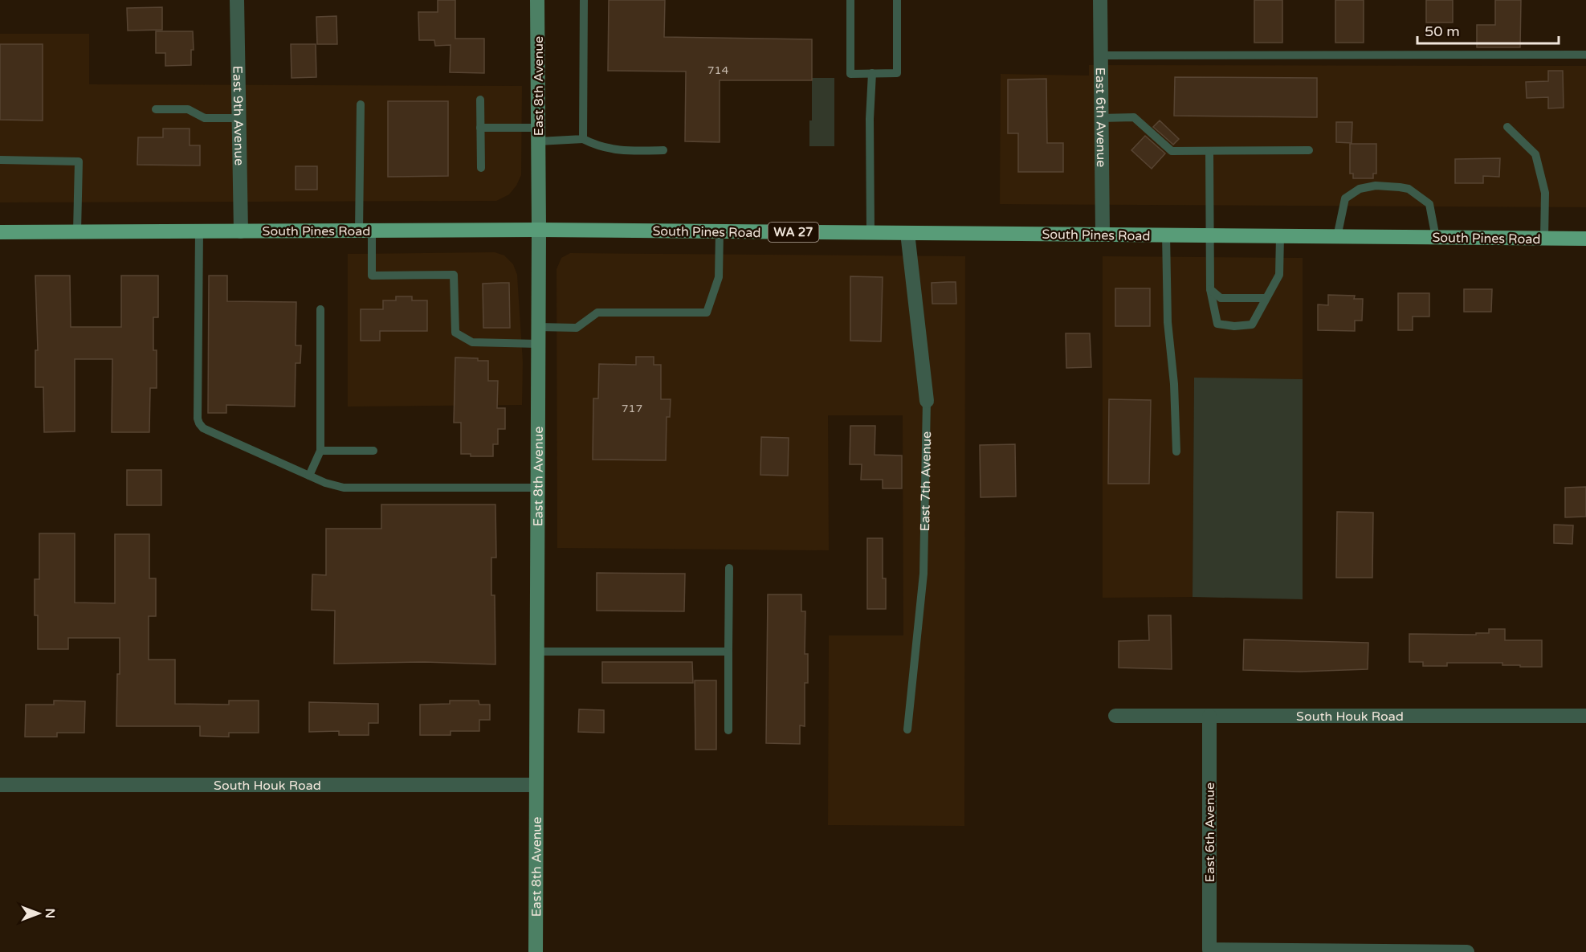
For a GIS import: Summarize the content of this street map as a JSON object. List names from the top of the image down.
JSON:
{
  "streets": {
    "main road": ["South Pines Road", "WA 27"],
    "street": [
      "East 8th Avenue",
      "East 9th Avenue",
      "East 6th Avenue",
      "East 7th Avenue",
      "South Houk Road"
    ]
  },
  "crossings": [
    ["East 8th Avenue", "South Pines Road"],
    ["East 8th Avenue", "South Houk Road"],
    ["East 9th Avenue", "South Pines Road"],
    ["East 6th Avenue", "South Pines Road"],
    ["East 6th Avenue", "South Houk Road"],
    ["South Pines Road", "East 7th Avenue"]
  ],
  "house_numbers": ["714", "717"],
  "scale_bar": "50 m",
  "north": "right"
}
